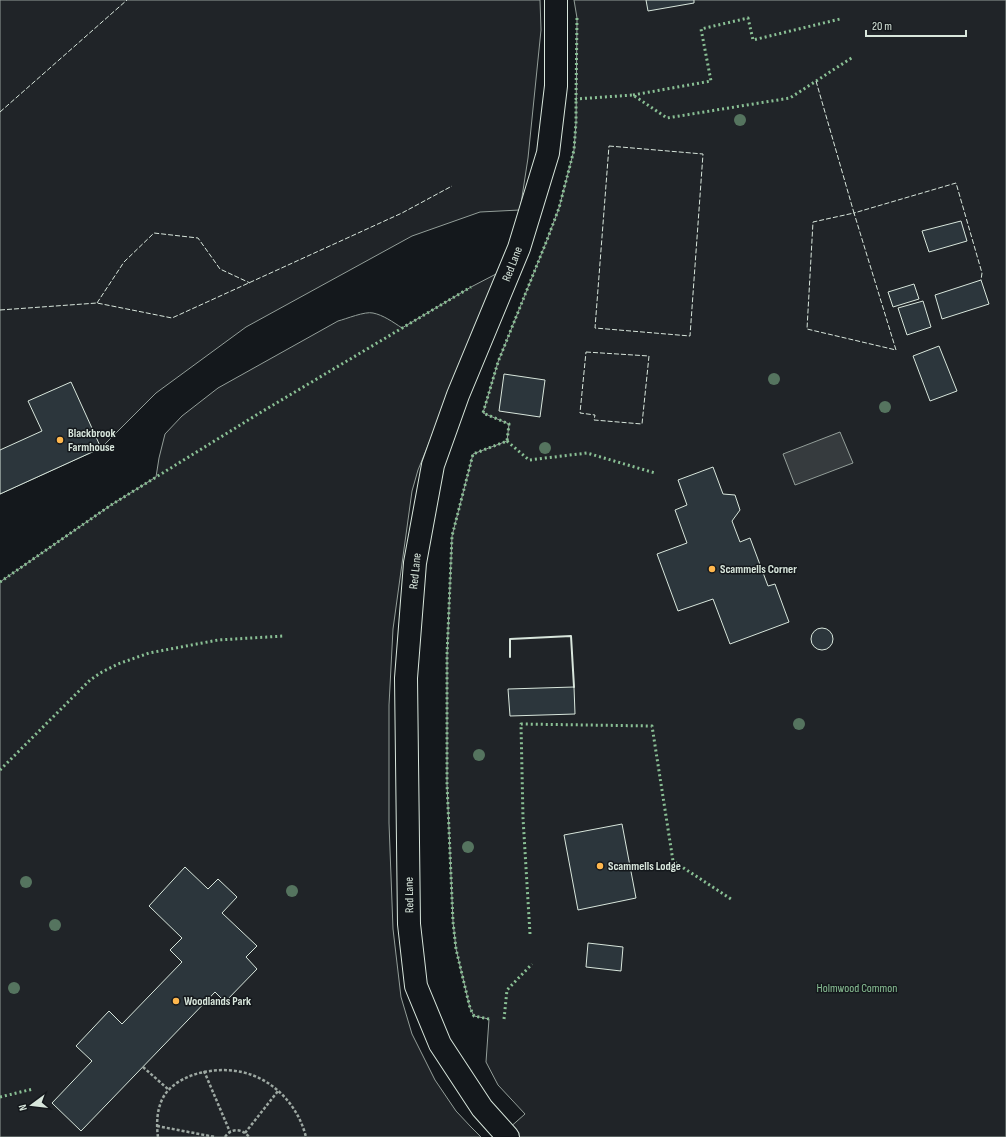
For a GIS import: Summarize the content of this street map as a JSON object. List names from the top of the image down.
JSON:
{
  "streets": {
    "street": ["Red Lane"]
  },
  "parks": ["Holmwood Common"],
  "places": [
    "Blackbrook Farmhouse",
    "Scammells Corner",
    "Scammells Lodge",
    "Woodlands Park"
  ],
  "scale_bar": "20 m",
  "north": "left"
}
